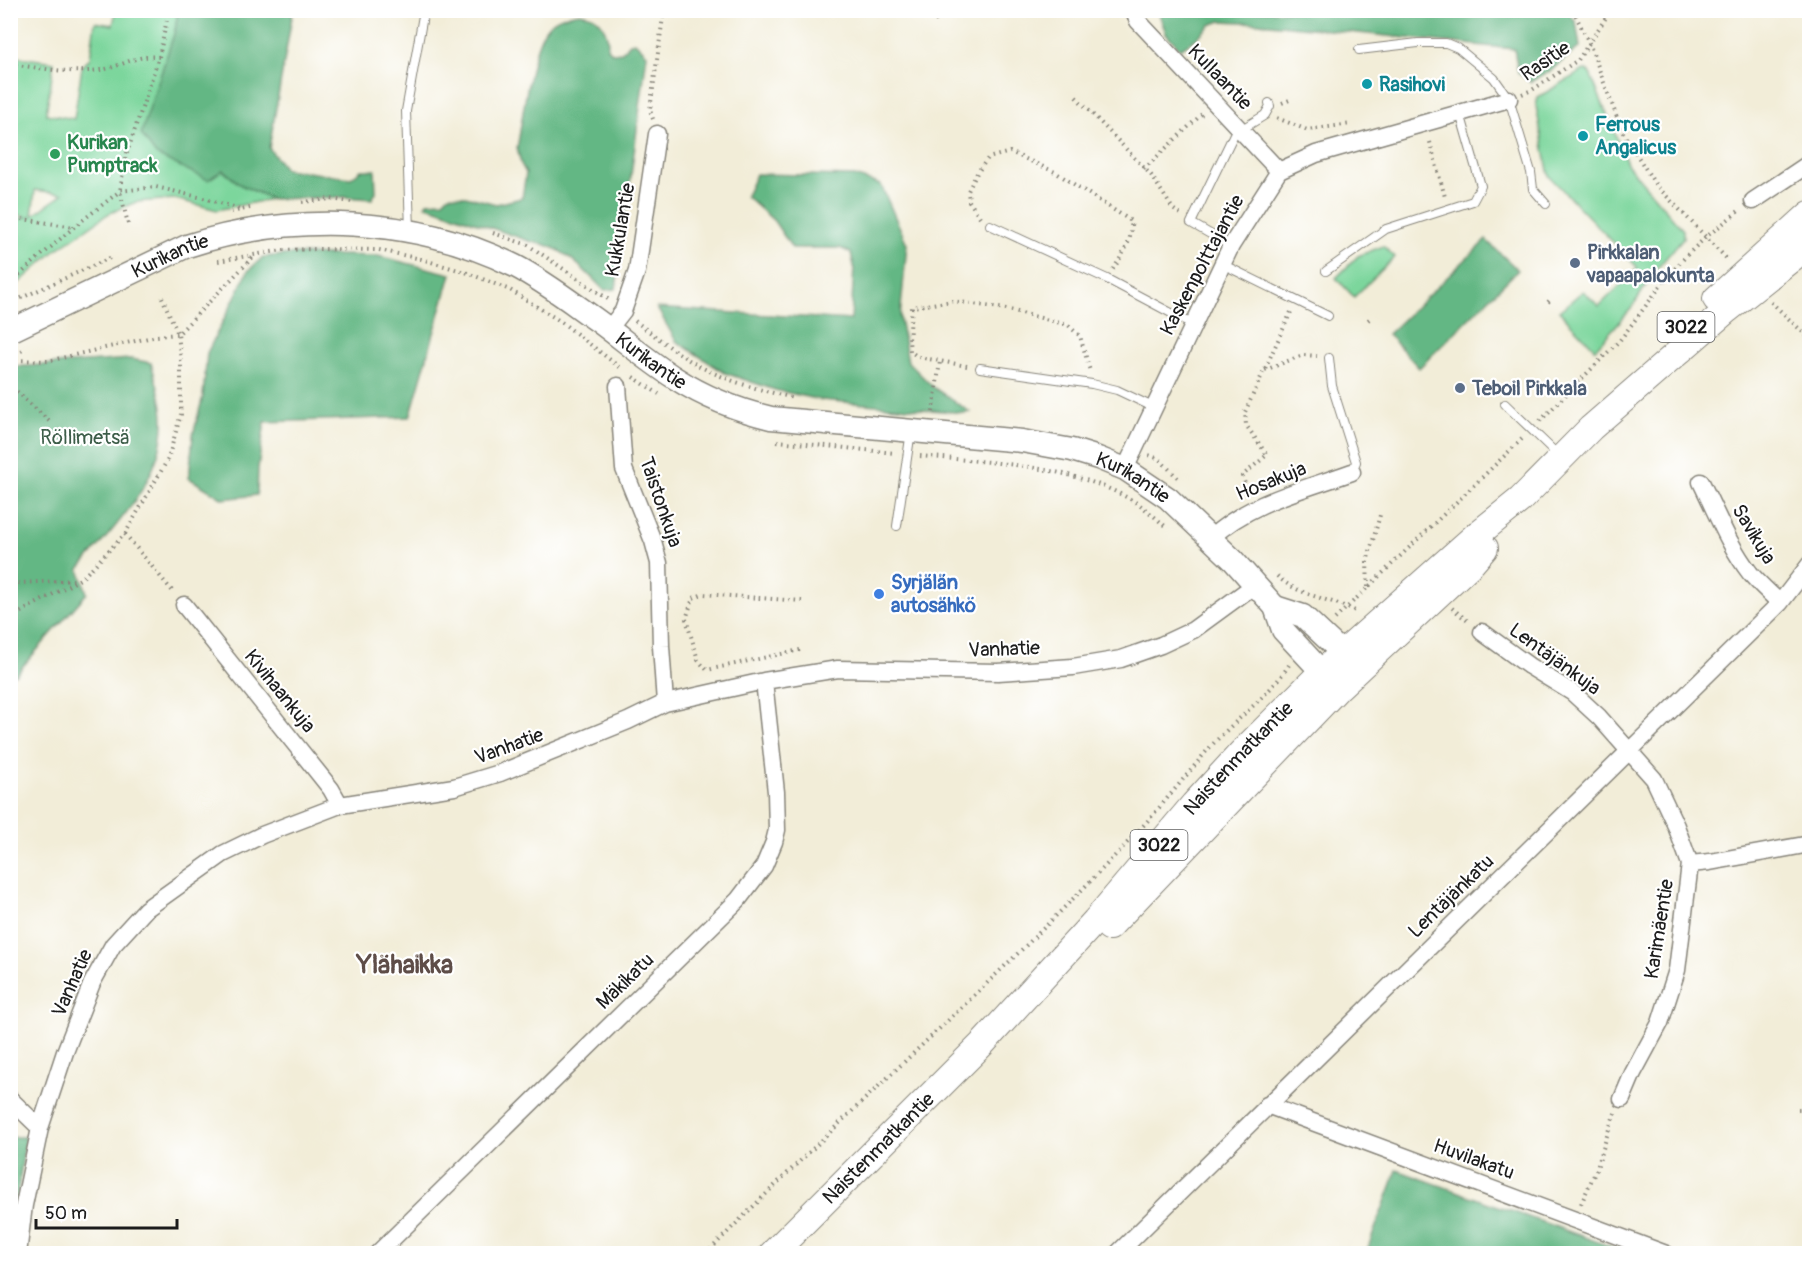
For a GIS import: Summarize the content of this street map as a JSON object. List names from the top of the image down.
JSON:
{
  "streets": {
    "main road": ["Kurikantie", "3022", "Naistenmatkantie"],
    "street": [
      "Kullaantie",
      "Kukkulantie",
      "Kaskenpolttajantie",
      "Hosakuja",
      "Taistonkuja",
      "Savikuja",
      "Vanhatie",
      "Lentäjänkuja",
      "Kivihaankuja",
      "Lentäjänkatu",
      "Karimäentie",
      "Mäkikatu",
      "Huvilakatu"
    ],
    "path": ["Rasitie"]
  },
  "crossings": [
    ["Kullaantie", "Kaskenpolttajantie"],
    ["Kukkulantie", "Kurikantie"],
    ["Kurikantie", "Kaskenpolttajantie"],
    ["Kurikantie", "Hosakuja"],
    ["Kurikantie", "Vanhatie"],
    ["Kurikantie", "Naistenmatkantie"],
    ["Taistonkuja", "Vanhatie"],
    ["Savikuja", "Lentäjänkatu"],
    ["Vanhatie", "Kivihaankuja"],
    ["Vanhatie", "Mäkikatu"],
    ["Lentäjänkuja", "Lentäjänkatu"],
    ["Lentäjänkuja", "Karimäentie"],
    ["Lentäjänkatu", "Karimäentie"],
    ["Lentäjänkatu", "Huvilakatu"]
  ],
  "districts": ["Ylähaikka"],
  "parks": ["Röllimetsä"],
  "places": [
    "Rasihovi",
    "Ferrous Angalicus",
    "Kurikan Pumptrack",
    "Pirkkalan vapaapalokunta",
    "Teboil Pirkkala",
    "Syrjälän autosähkö"
  ],
  "scale_bar": "50 m"
}
